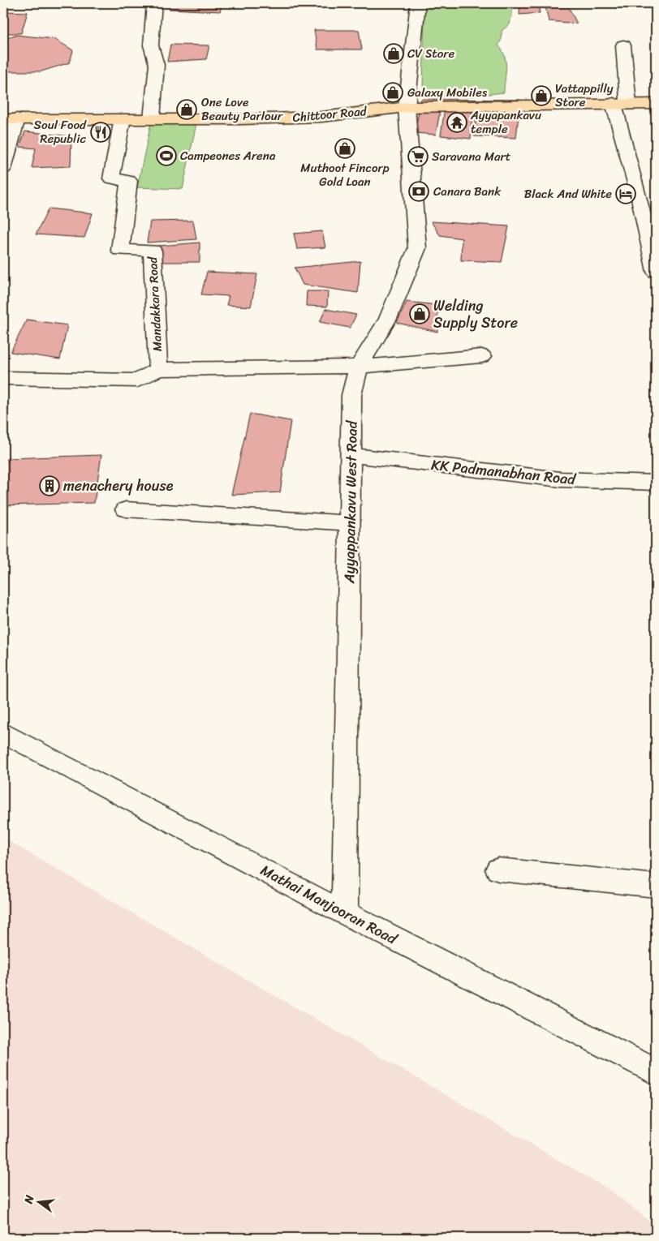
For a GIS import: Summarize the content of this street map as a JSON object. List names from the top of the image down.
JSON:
{
  "streets": {
    "main road": ["Chittoor Road"],
    "street": [
      "Mandakkara Road",
      "KK Padmanabhan Road",
      "Ayyappankavu West Road",
      "Mathai Manjooran Road"
    ]
  },
  "crossings": [
    ["Chittoor Road", "Mandakkara Road"],
    ["Chittoor Road", "Ayyappankavu West Road"],
    ["Mandakkara Road", "Ayyappankavu West Road"],
    ["KK Padmanabhan Road", "Ayyappankavu West Road"],
    ["Ayyappankavu West Road", "Mathai Manjooran Road"]
  ],
  "places": {
    "shop": [
      "CV Store",
      "Galaxy Mobiles",
      "Vattappilly Store",
      "One Love Beauty Parlour",
      "Muthoot Fincorp Gold Loan",
      "Welding Supply Store"
    ],
    "temple": ["Ayyapankavu temple"],
    "restaurant": ["Soul Food Republic"],
    "sports": ["Campeones Arena"],
    "supermarket": ["Saravana Mart"],
    "bank": ["Canara Bank"],
    "hotel": ["Black And White"],
    "building": ["menachery house"]
  },
  "north": "left"
}
